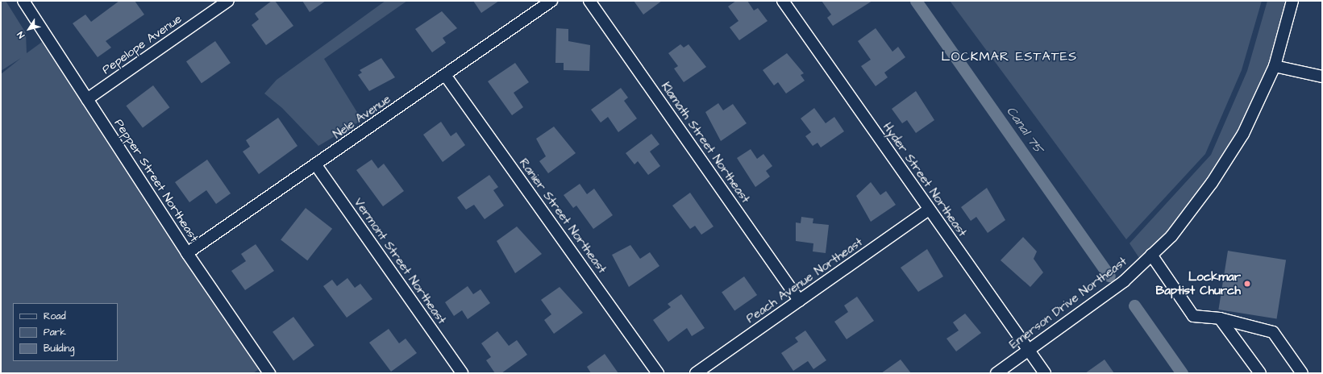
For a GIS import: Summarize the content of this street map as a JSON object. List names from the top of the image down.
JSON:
{
  "streets": {
    "street": [
      "Pepelope Avenue",
      "Nele Avenue",
      "Klamath Street Northeast",
      "Hyder Street Northeast",
      "Pepper Street Northeast",
      "Ranier Street Northeast",
      "Vermont Street Northeast",
      "Peach Avenue Northeast",
      "Emerson Drive Northeast"
    ]
  },
  "crossings": [
    ["Pepelope Avenue", "Pepper Street Northeast"],
    ["Nele Avenue", "Pepper Street Northeast"],
    ["Nele Avenue", "Ranier Street Northeast"],
    ["Nele Avenue", "Vermont Street Northeast"],
    ["Klamath Street Northeast", "Peach Avenue Northeast"],
    ["Hyder Street Northeast", "Peach Avenue Northeast"],
    ["Hyder Street Northeast", "Emerson Drive Northeast"]
  ],
  "districts": ["LOCKMAR ESTATES"],
  "water": ["Canal 75"],
  "places": ["Lockmar Baptist Church"],
  "legend": ["Road", "Park", "Building"],
  "north": "bottom left"
}
